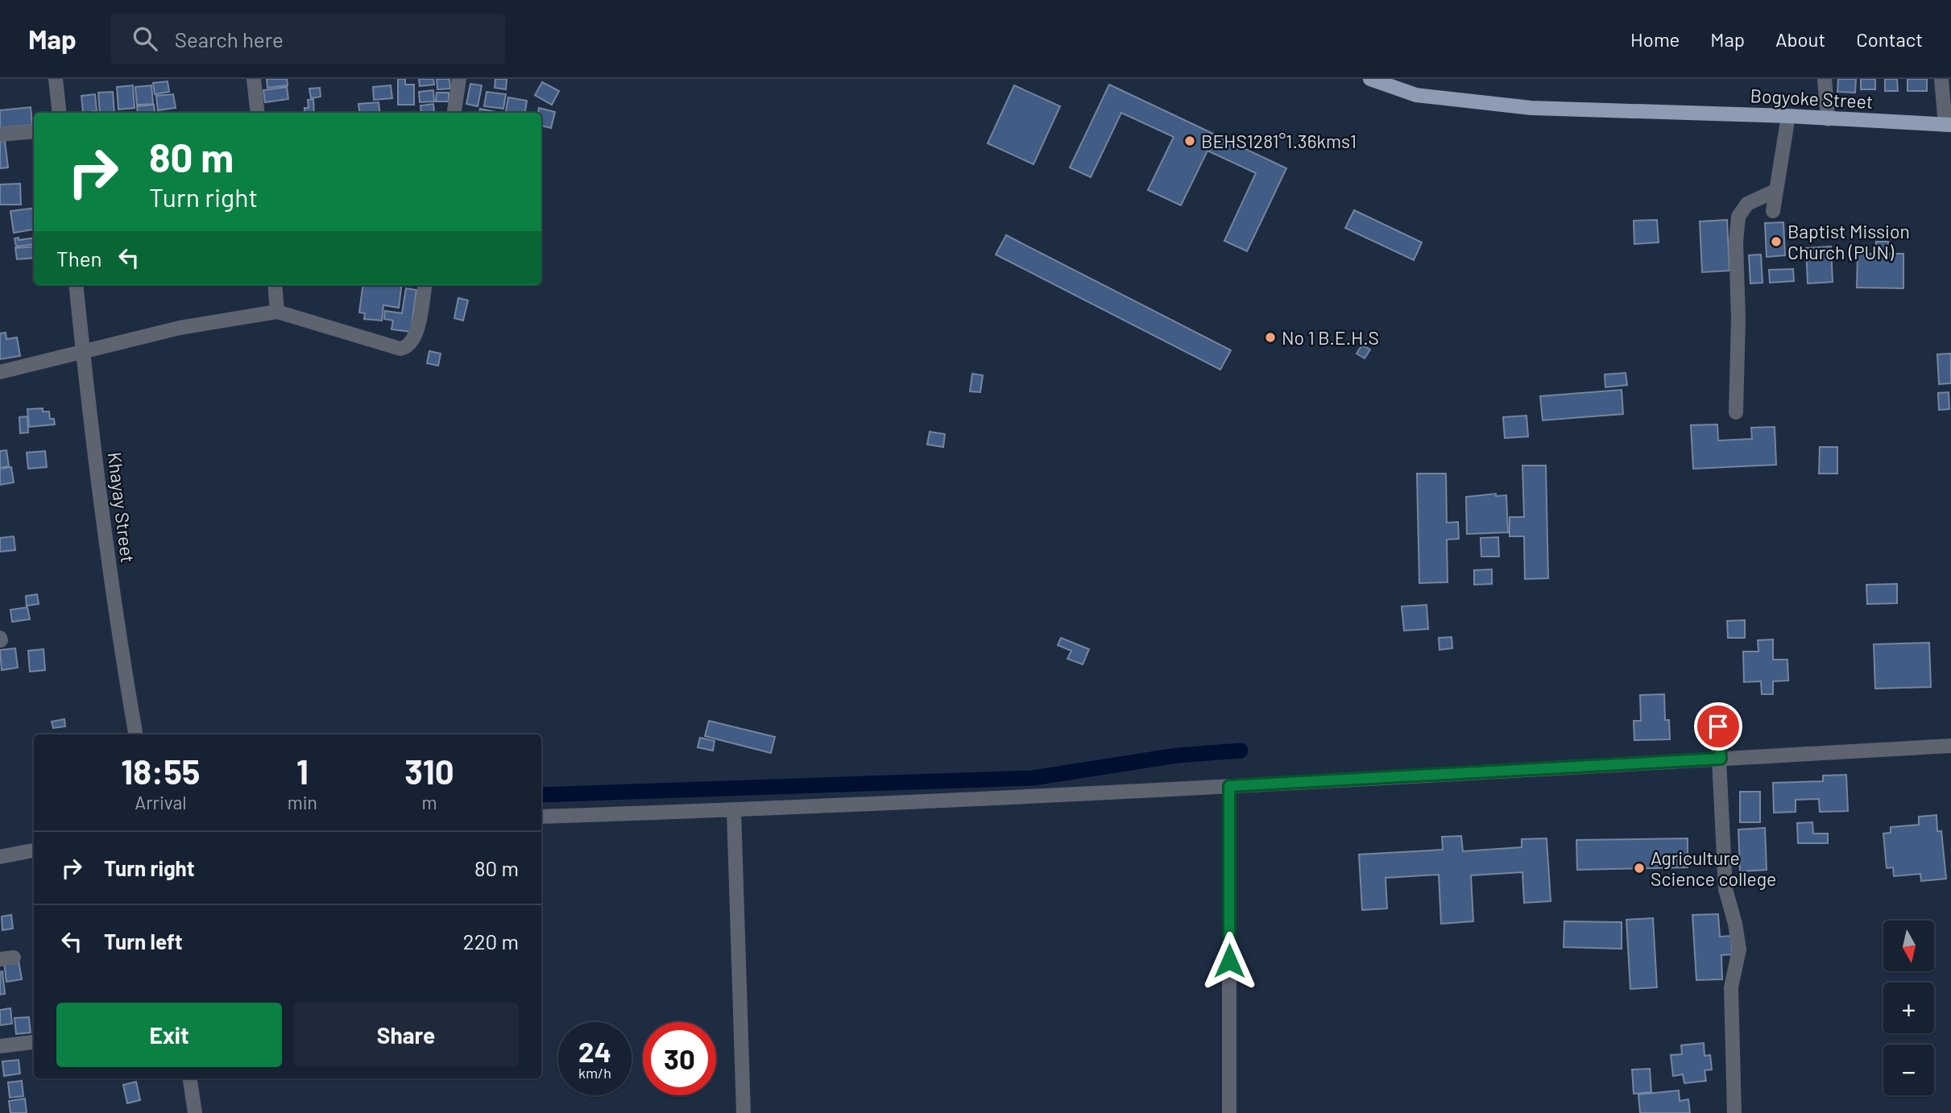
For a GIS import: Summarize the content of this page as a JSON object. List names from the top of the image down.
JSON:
{
  "streets": {
    "main road": ["Bogyoke Street"],
    "street": ["Khayay Street"]
  },
  "places": [
    "BEHS1281°1.36kms1",
    "Baptist Mission Church (PUN)",
    "No 1 B.E.H.S",
    "Agriculture Science college"
  ],
  "north": "bottom",
  "page": {
    "header": "Map",
    "search": "Search here",
    "nav": [
      "Home",
      "Map",
      "About",
      "Contact"
    ],
    "turn": ["80 m", "Turn right"],
    "then": "Then",
    "eta": [
      "18:55",
      "Arrival",
      "1",
      "min",
      "310",
      "m"
    ],
    "list": [
      {
        "name": "Turn right",
        "value": "80 m"
      },
      {
        "name": "Turn left",
        "value": "220 m"
      }
    ],
    "map_buttons": ["+", "−"],
    "buttons": ["Exit", "Share"],
    "speed": "24 km/h",
    "limit": "30"
  }
}
